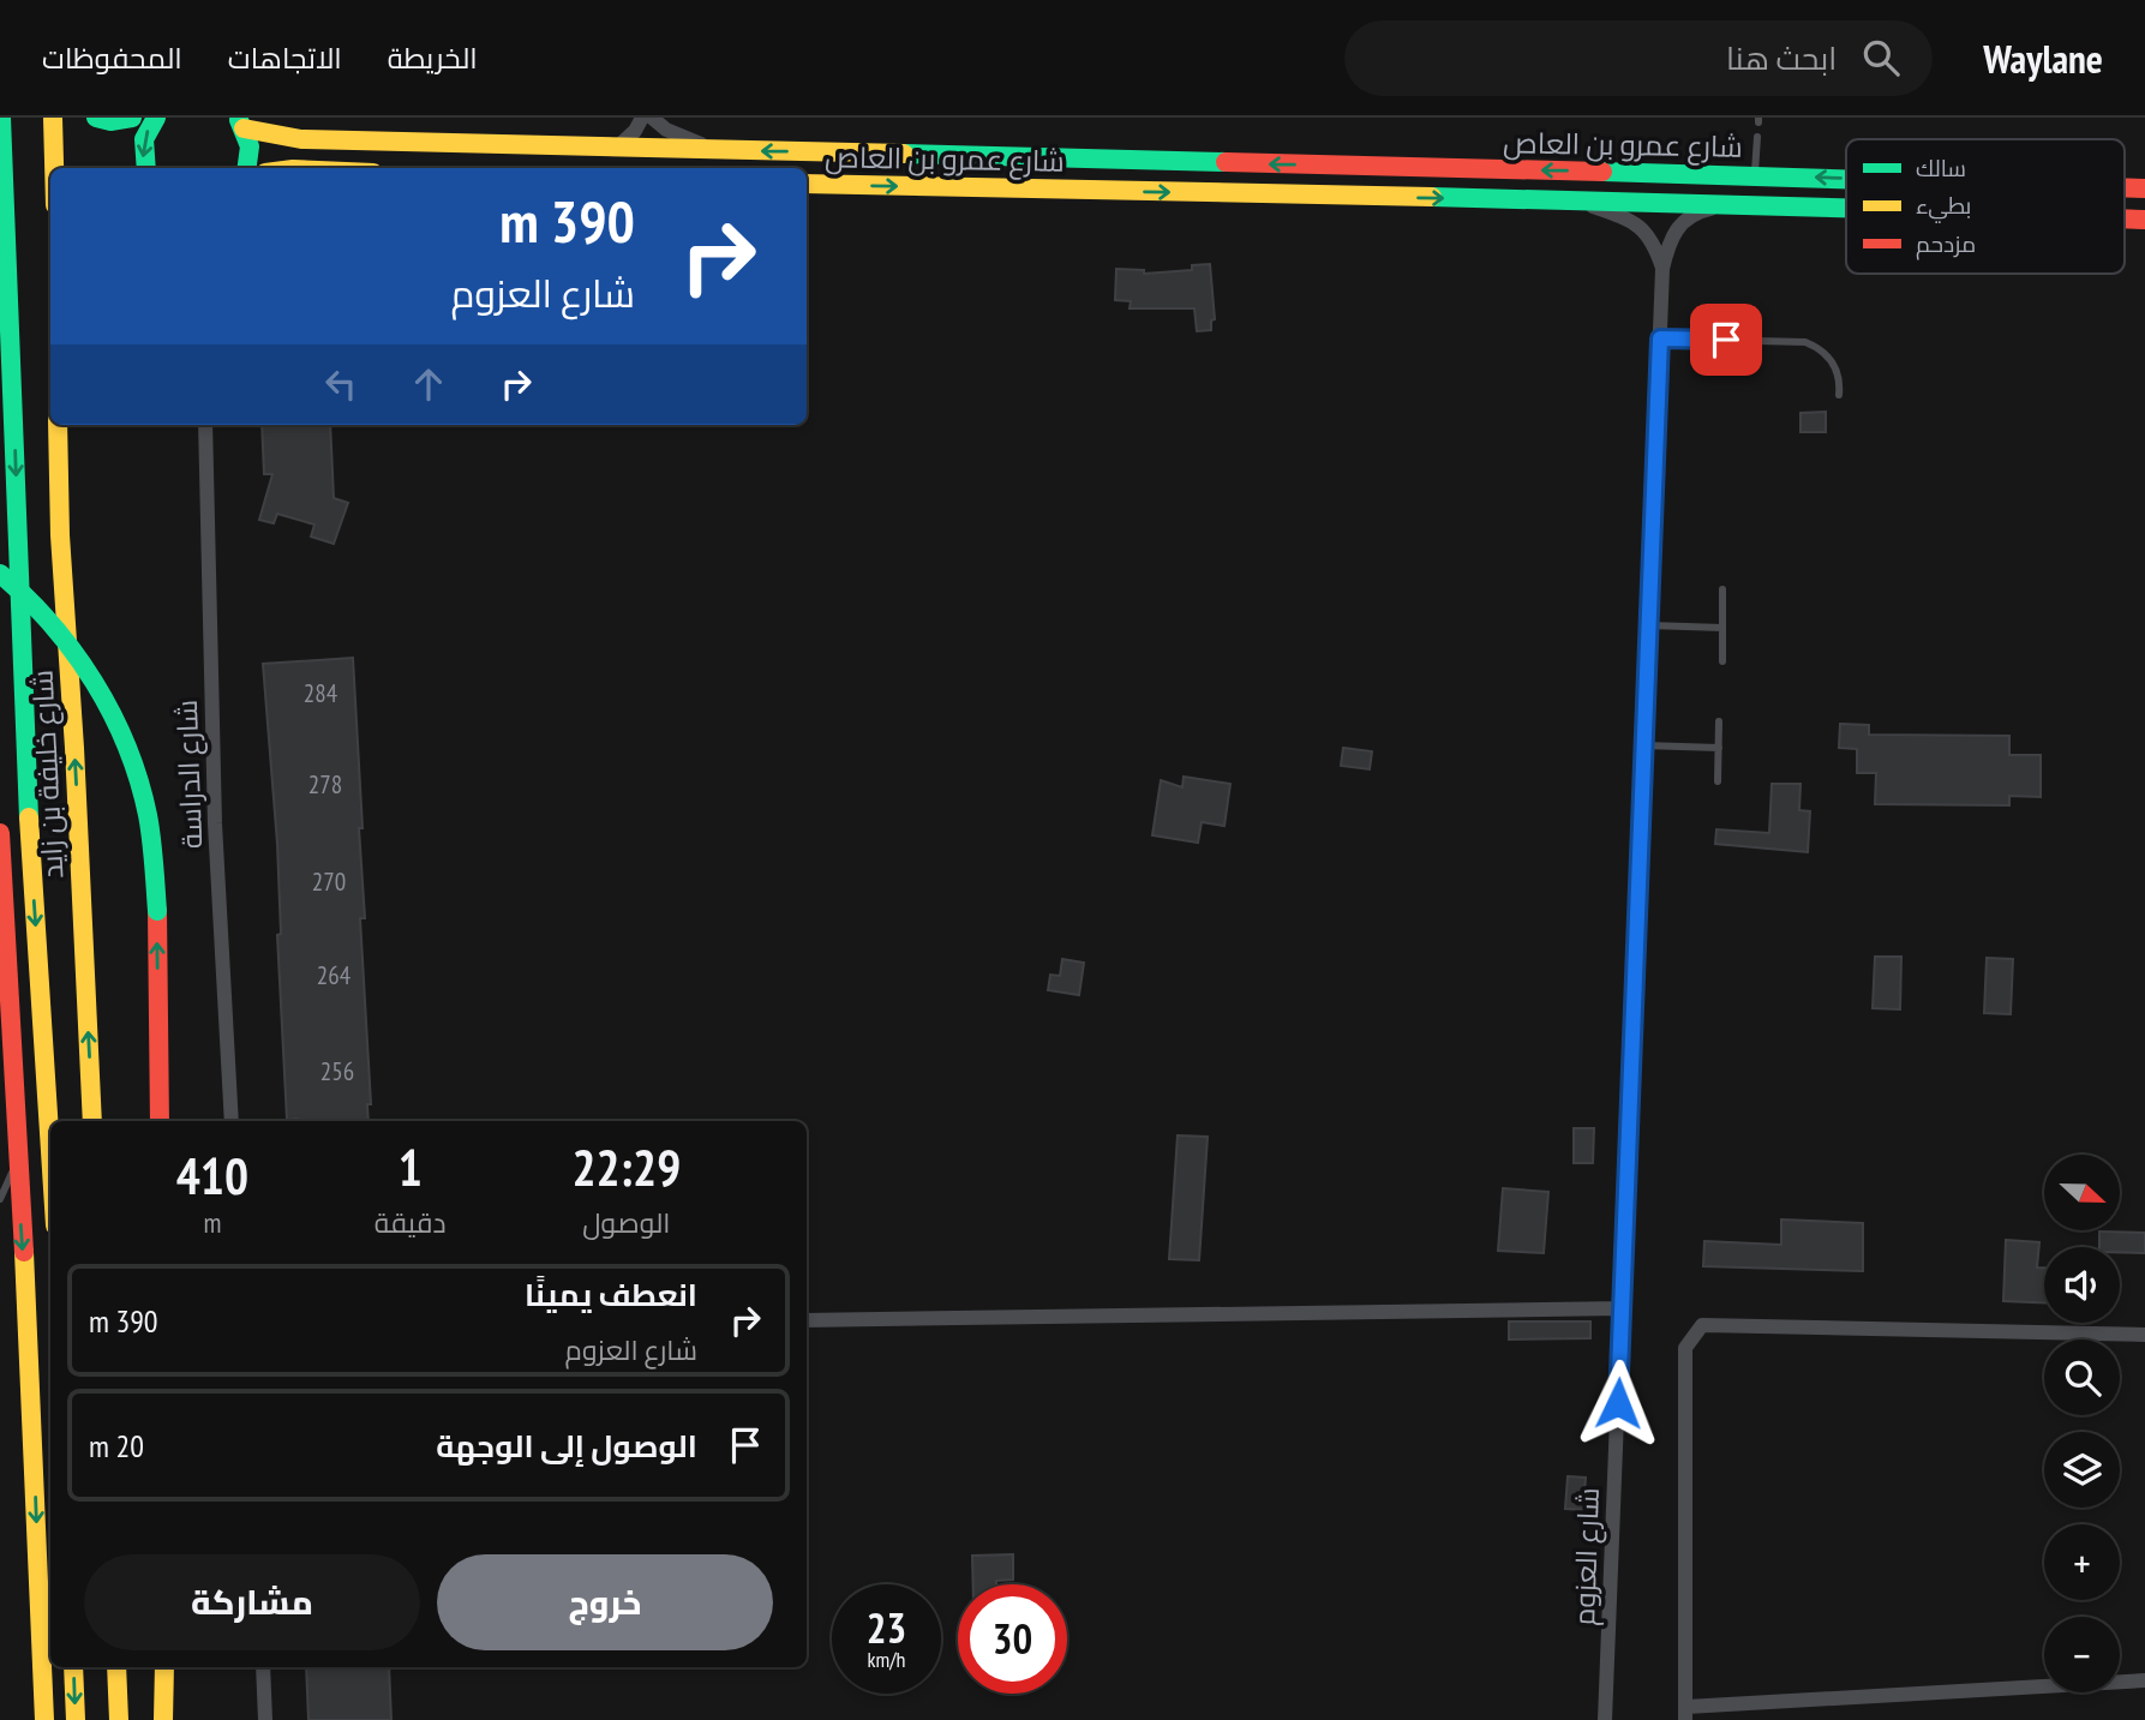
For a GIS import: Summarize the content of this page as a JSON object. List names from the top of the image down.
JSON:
{
  "streets": {
    "main road": ["شارع عمرو بن العاص", "شارع خليفة بن زايد"],
    "street": ["شارع الدراسة", "شارع العزوم"]
  },
  "crossings": [
    ["شارع عمرو بن العاص", "شارع العزوم"]
  ],
  "house_numbers": [
    "284",
    "278",
    "270",
    "264",
    "256"
  ],
  "legend": ["سالك", "بطيء", "مزدحم"],
  "north": "right",
  "page": {
    "header": "Waylane",
    "search": "ابحث هنا",
    "nav": ["الخريطة", "الاتجاهات", "المحفوظات"],
    "turn": ["390 m", "شارع العزوم"],
    "eta": [
      "22:29",
      "الوصول",
      "1",
      "دقيقة",
      "410",
      "m"
    ],
    "map_buttons": ["+", "−"],
    "list": [
      {
        "name": "انعطف يمينًا",
        "note": "شارع العزوم",
        "value": "390 m"
      },
      {
        "name": "الوصول إلى الوجهة",
        "value": "20 m"
      }
    ],
    "buttons": ["خروج", "مشاركة"],
    "speed": "23 km/h",
    "limit": "30"
  }
}
